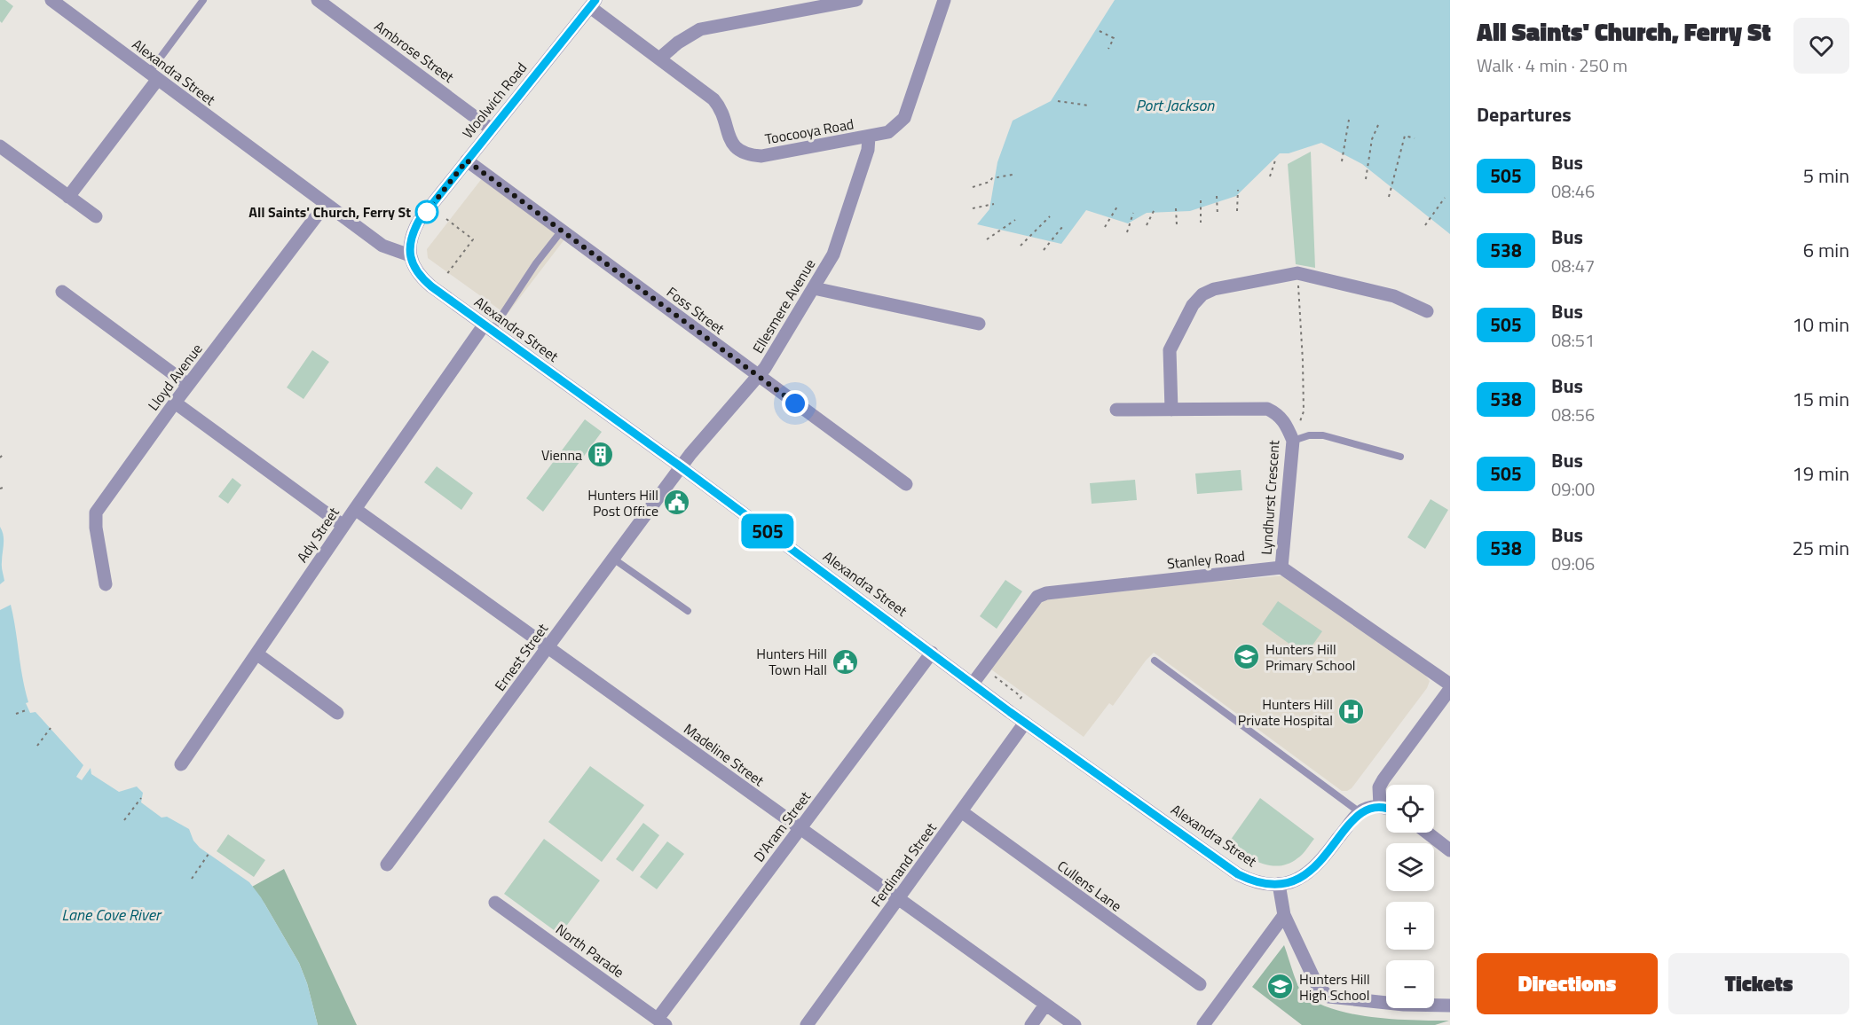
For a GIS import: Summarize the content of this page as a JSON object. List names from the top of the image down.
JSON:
{
  "streets": {
    "street": [
      "Ambrose Street",
      "Alexandra Street",
      "Woolwich Road",
      "Toocooya Road",
      "Ellesmere Avenue",
      "Foss Street",
      "Lloyd Avenue",
      "Lyndhurst Crescent",
      "Ady Street",
      "Stanley Road",
      "Ernest Street",
      "Madeline Street",
      "D'Aram Street",
      "Ferdinand Street",
      "Cullens Lane",
      "North Parade"
    ]
  },
  "crossings": [
    ["Ambrose Street", "Woolwich Road"],
    ["Alexandra Street", "Woolwich Road"],
    ["Alexandra Street", "Ellesmere Avenue"],
    ["Alexandra Street", "Lloyd Avenue"],
    ["Alexandra Street", "Ady Street"],
    ["Alexandra Street", "Stanley Road"],
    ["Alexandra Street", "Ernest Street"],
    ["Alexandra Street", "D'Aram Street"],
    ["Alexandra Street", "Ferdinand Street"],
    ["Woolwich Road", "Toocooya Road"],
    ["Woolwich Road", "Foss Street"],
    ["Toocooya Road", "Ellesmere Avenue"],
    ["Ellesmere Avenue", "Foss Street"],
    ["Ellesmere Avenue", "Ernest Street"],
    ["Lyndhurst Crescent", "Stanley Road"],
    ["Ady Street", "Madeline Street"],
    ["Ernest Street", "Madeline Street"],
    ["Madeline Street", "D'Aram Street"],
    ["Madeline Street", "Ferdinand Street"],
    ["D'Aram Street", "North Parade"],
    ["Ferdinand Street", "Cullens Lane"]
  ],
  "water": ["Port Jackson", "Lane Cove River"],
  "places": {
    "other": ["All Saints' Church, Ferry St"],
    "building": ["Vienna"],
    "public building": ["Hunters Hill Post Office", "Hunters Hill Town Hall"],
    "school or university": ["Hunters Hill Primary School", "Hunters Hill High School"],
    "hospital": ["Hunters Hill Private Hospital"]
  },
  "lines": ["bus line 505"],
  "page": {
    "on_map": "505",
    "heading": [
      ["All Saints' Church, Ferry St", "Walk · 4 min · 250 m"],
      "Departures"
    ],
    "list": [
      {
        "mark": "505",
        "name": "Bus",
        "note": "08:46",
        "value": "5 min"
      },
      {
        "mark": "538",
        "name": "Bus",
        "note": "08:47",
        "value": "6 min"
      },
      {
        "mark": "505",
        "name": "Bus",
        "note": "08:51",
        "value": "10 min"
      },
      {
        "mark": "538",
        "name": "Bus",
        "note": "08:56",
        "value": "15 min"
      },
      {
        "mark": "505",
        "name": "Bus",
        "note": "09:00",
        "value": "19 min"
      },
      {
        "mark": "538",
        "name": "Bus",
        "note": "09:06",
        "value": "25 min"
      }
    ],
    "map_buttons": ["+", "−"],
    "buttons": ["Directions", "Tickets"]
  }
}
